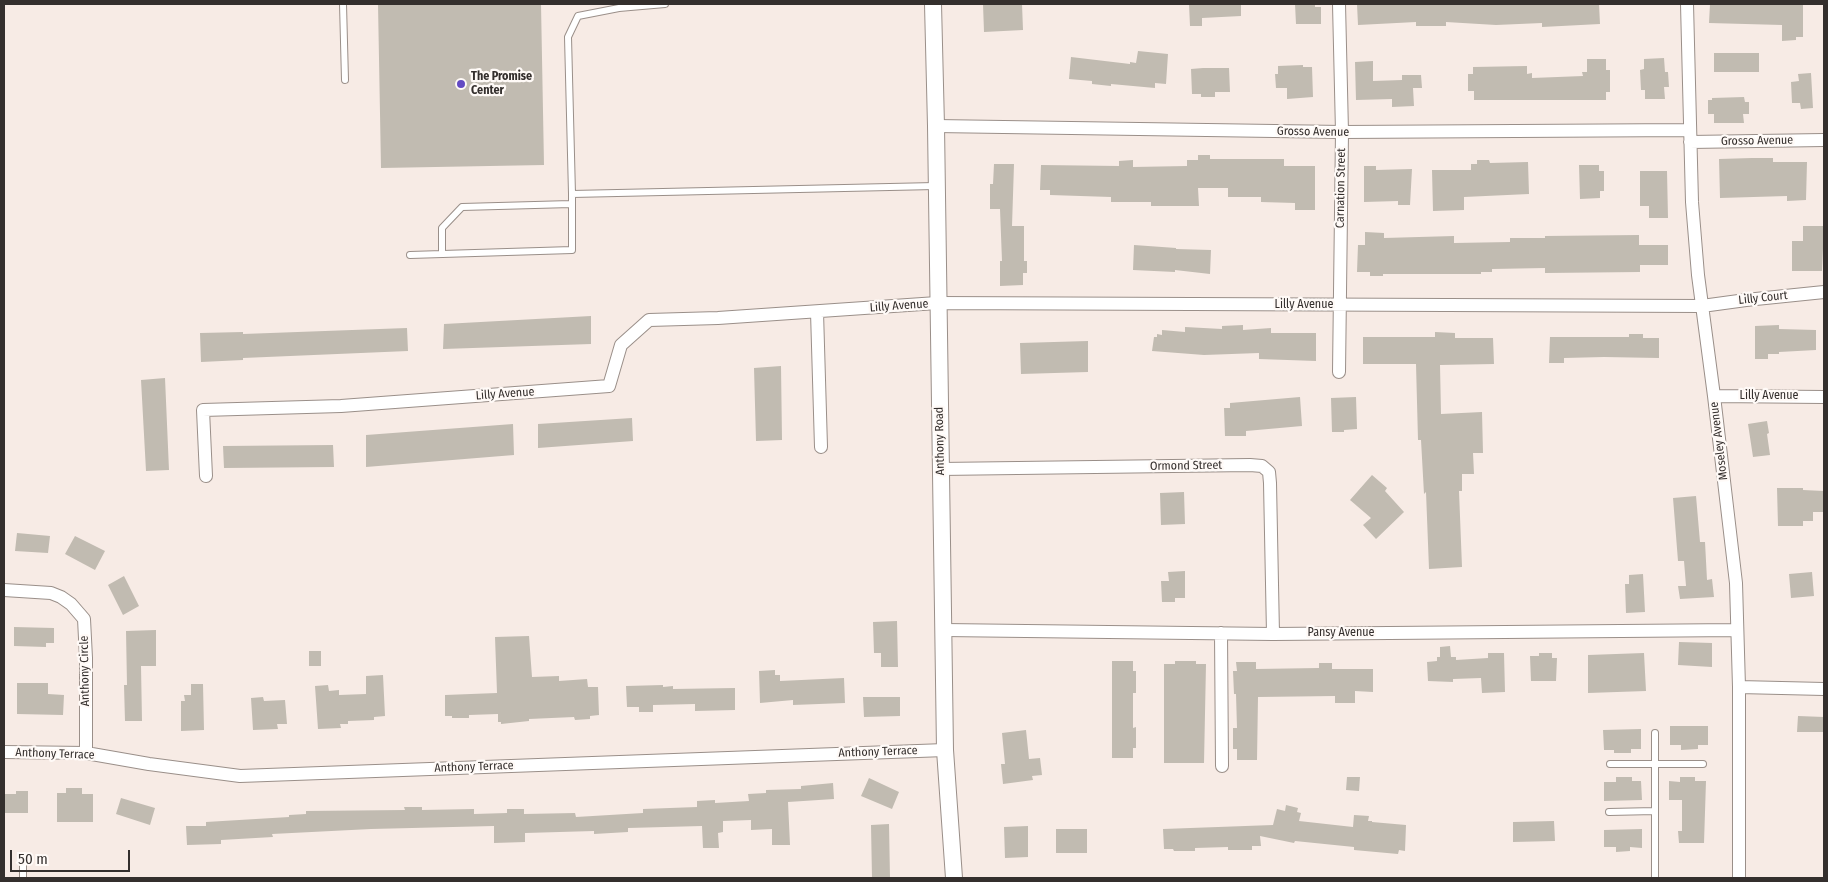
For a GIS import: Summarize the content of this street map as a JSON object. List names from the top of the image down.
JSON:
{
  "streets": {
    "street": [
      "Grosso Avenue",
      "Carnation Street",
      "Lilly Court",
      "Lilly Avenue",
      "Anthony Road",
      "Moseley Avenue",
      "Ormond Street",
      "Pansy Avenue",
      "Anthony Circle",
      "Anthony Terrace"
    ]
  },
  "crossings": [
    ["Grosso Avenue", "Carnation Street"],
    ["Grosso Avenue", "Anthony Road"],
    ["Grosso Avenue", "Moseley Avenue"],
    ["Carnation Street", "Lilly Avenue"],
    ["Lilly Court", "Lilly Avenue"],
    ["Lilly Court", "Moseley Avenue"],
    ["Lilly Avenue", "Anthony Road"],
    ["Lilly Avenue", "Moseley Avenue"],
    ["Anthony Road", "Ormond Street"],
    ["Anthony Road", "Pansy Avenue"],
    ["Anthony Road", "Anthony Terrace"],
    ["Moseley Avenue", "Pansy Avenue"],
    ["Ormond Street", "Pansy Avenue"],
    ["Anthony Circle", "Anthony Terrace"]
  ],
  "places": ["The Promise Center"],
  "scale_bar": "50 m"
}
